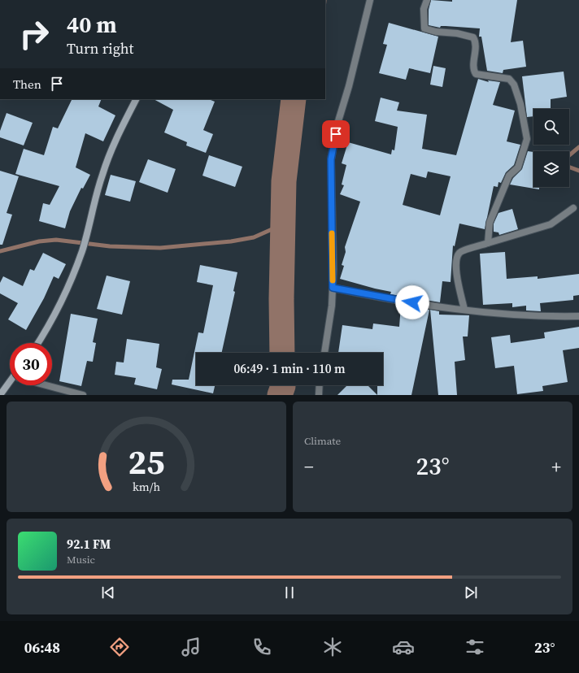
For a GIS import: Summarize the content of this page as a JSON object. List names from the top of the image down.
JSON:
{
  "page": {
    "turn": ["40 m", "Turn right"],
    "then": "Then",
    "limit": "30",
    "trip": "06:49 · 1 min · 110 m",
    "tile": "Climate",
    "heat": ["−", "23°", "+"],
    "song": ["92.1 FM", "Music"],
    "tabs": ["06:48", "23°"],
    "gauge": ["25", "km/h"]
  }
}
